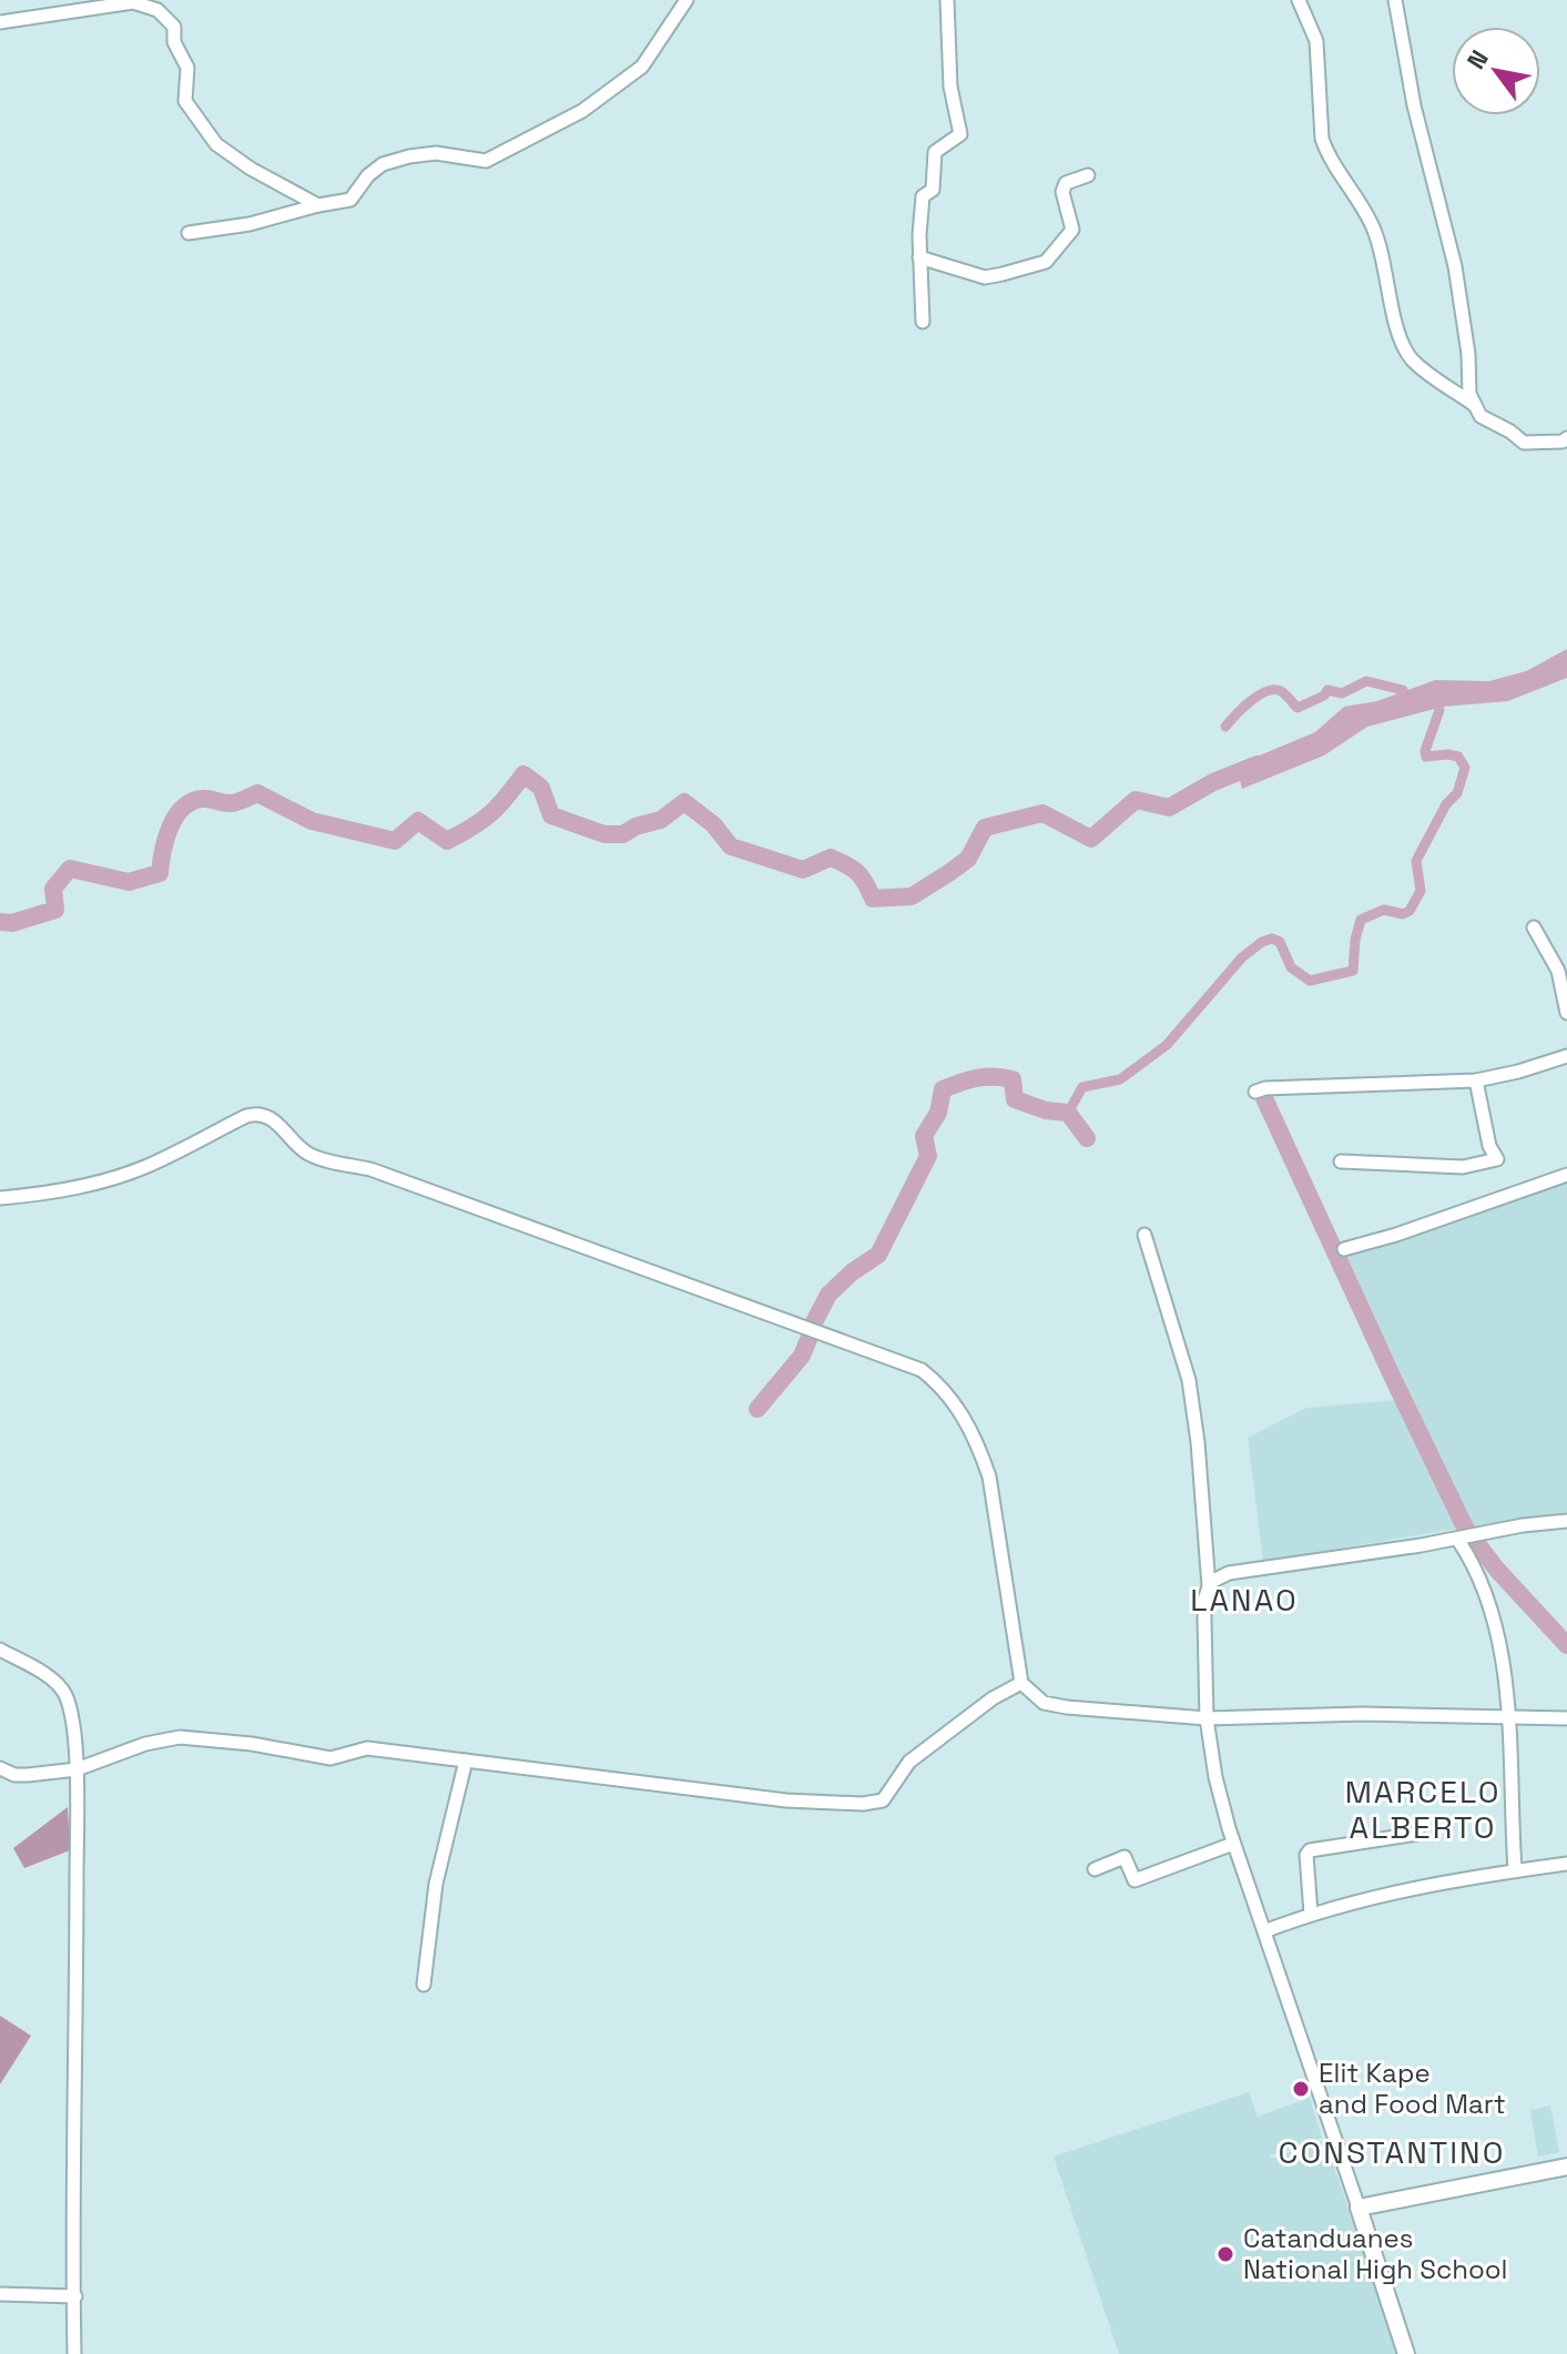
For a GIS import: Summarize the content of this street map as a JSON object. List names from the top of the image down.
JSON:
{
  "districts": ["LANAO", "MARCELO ALBERTO", "CONSTANTINO"],
  "places": ["Elit Kape and Food Mart", "Catanduanes National High School"],
  "north": "top left"
}
